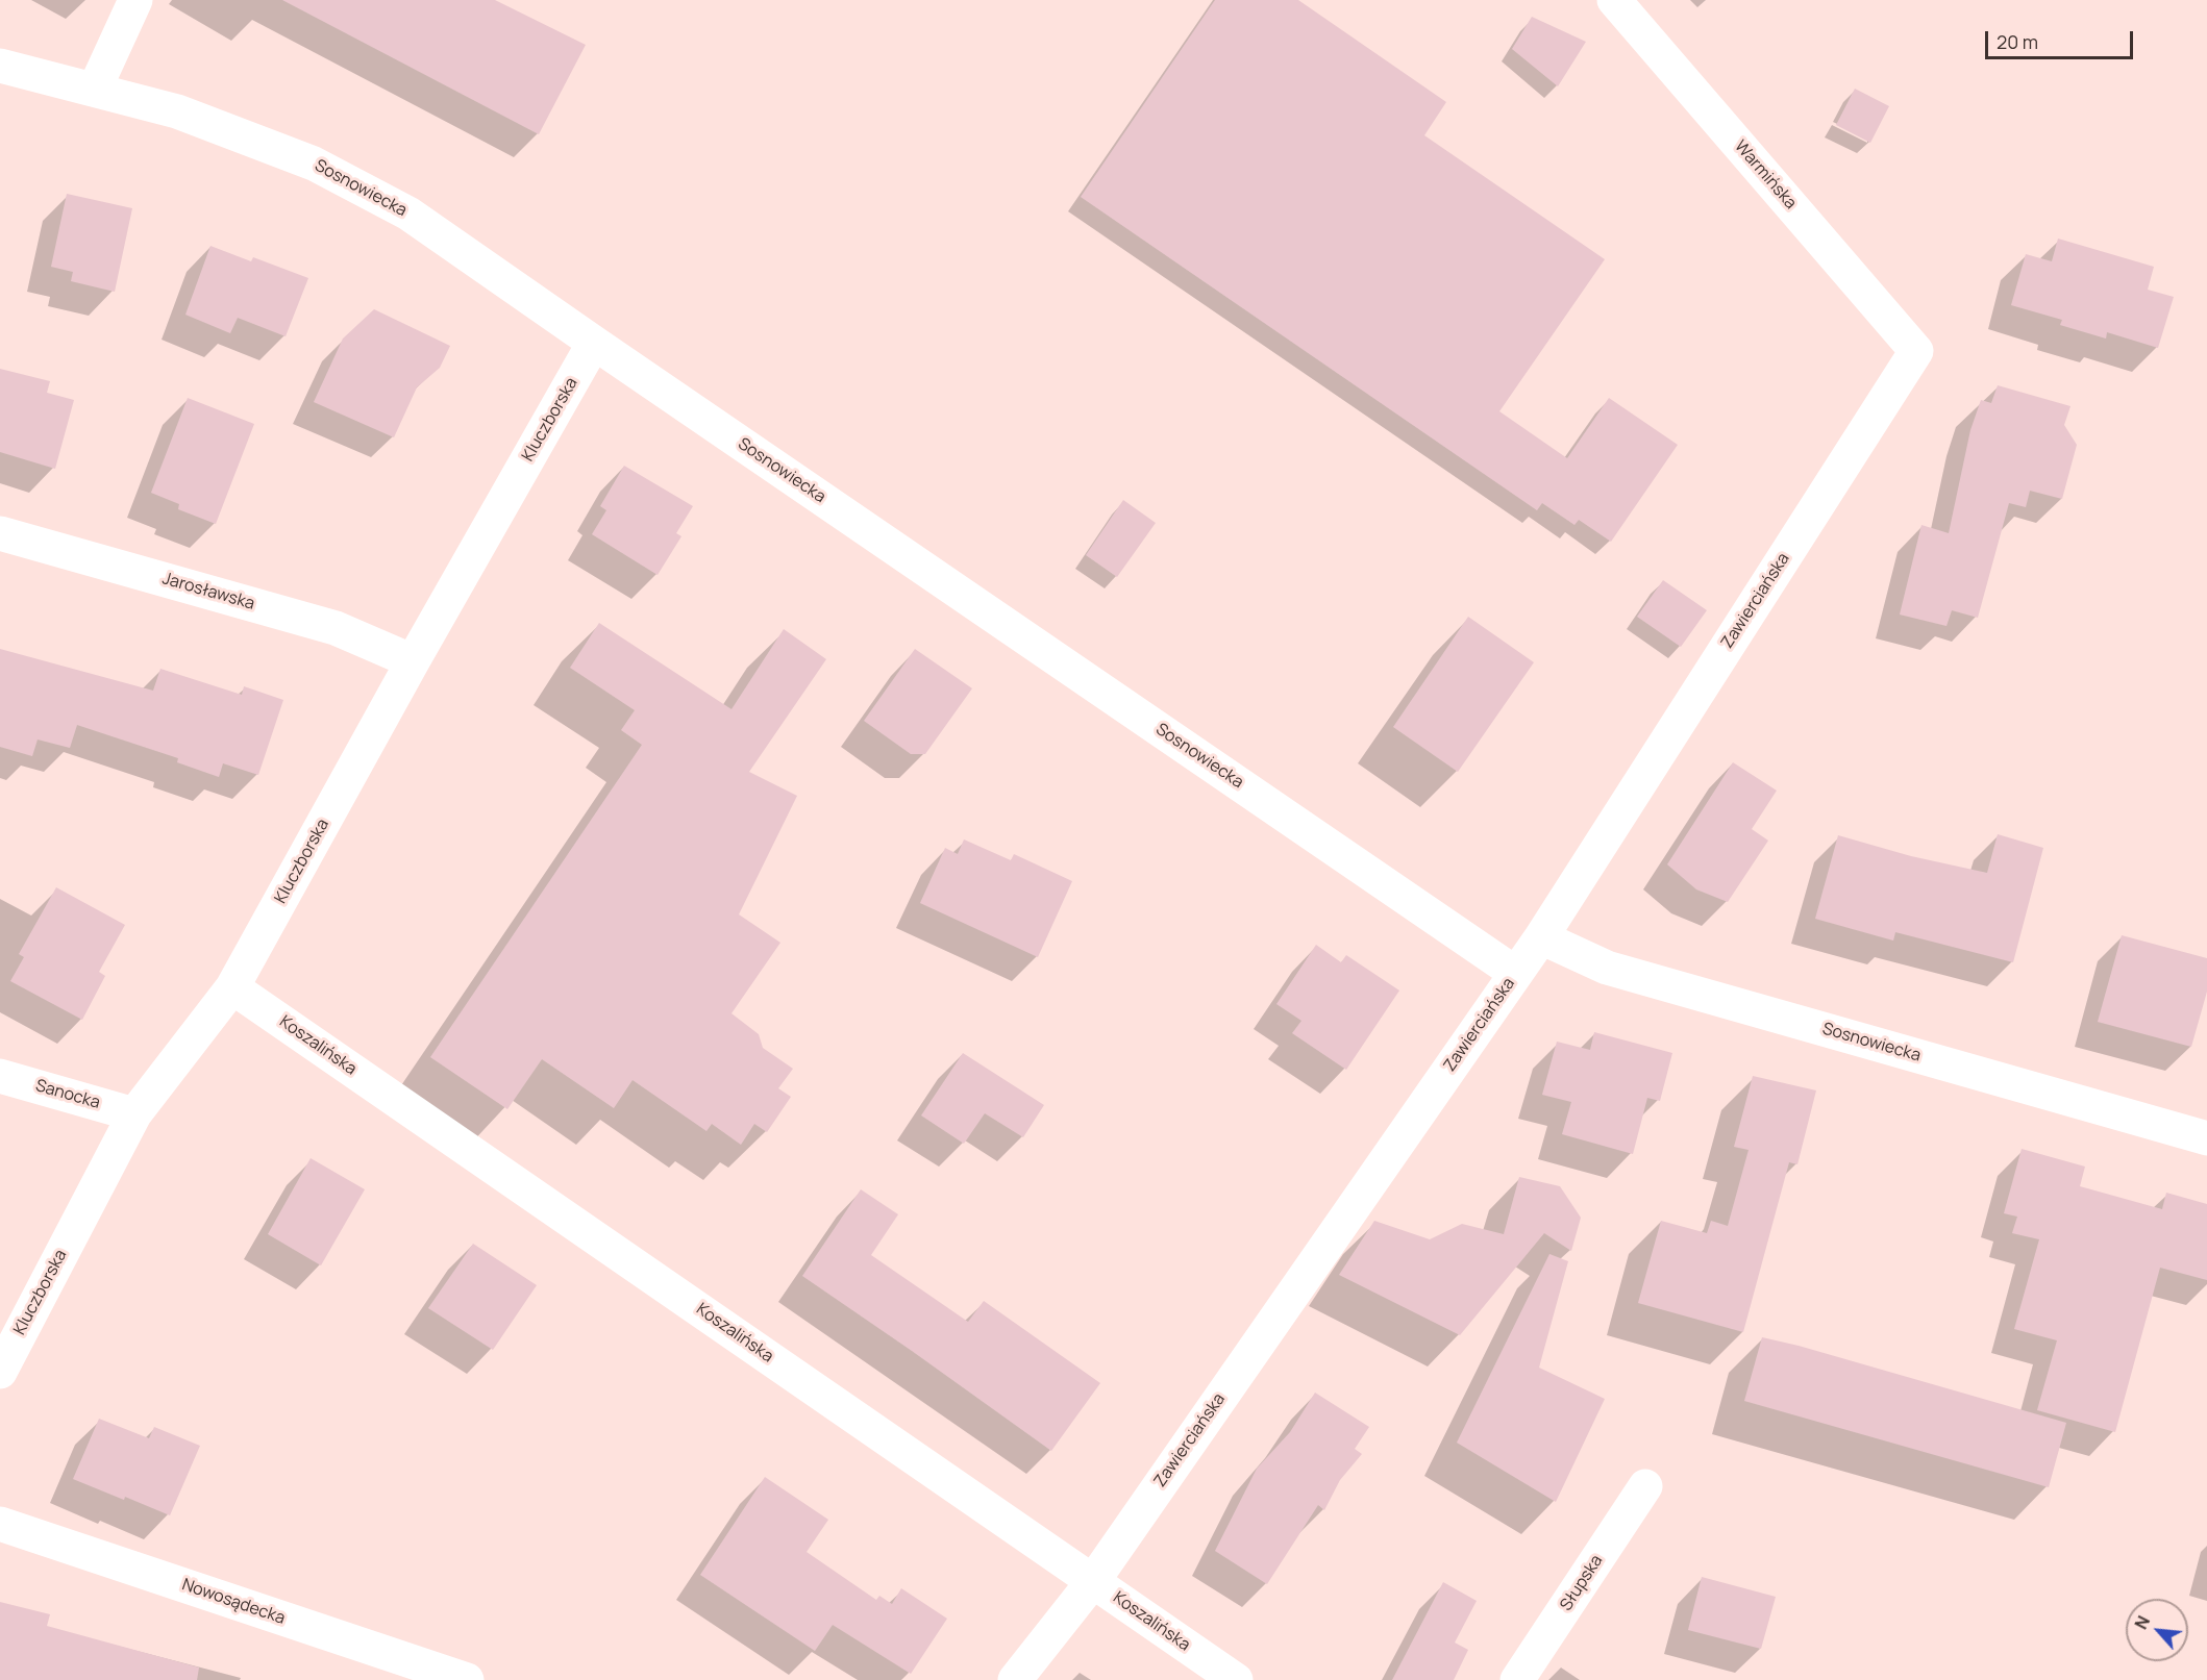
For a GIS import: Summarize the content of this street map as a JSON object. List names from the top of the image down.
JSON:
{
  "streets": {
    "street": [
      "Warmińska",
      "Sosnowiecka",
      "Kluczborska",
      "Jarosławska",
      "Zawierciańska",
      "Koszalińska",
      "Sanocka",
      "Słupska",
      "Nowosądecka"
    ]
  },
  "crossings": [
    ["Warmińska", "Zawierciańska"],
    ["Sosnowiecka", "Kluczborska"],
    ["Sosnowiecka", "Zawierciańska"],
    ["Kluczborska", "Jarosławska"],
    ["Kluczborska", "Koszalińska"],
    ["Kluczborska", "Sanocka"],
    ["Zawierciańska", "Koszalińska"]
  ],
  "scale_bar": "20 m",
  "north": "top left"
}
